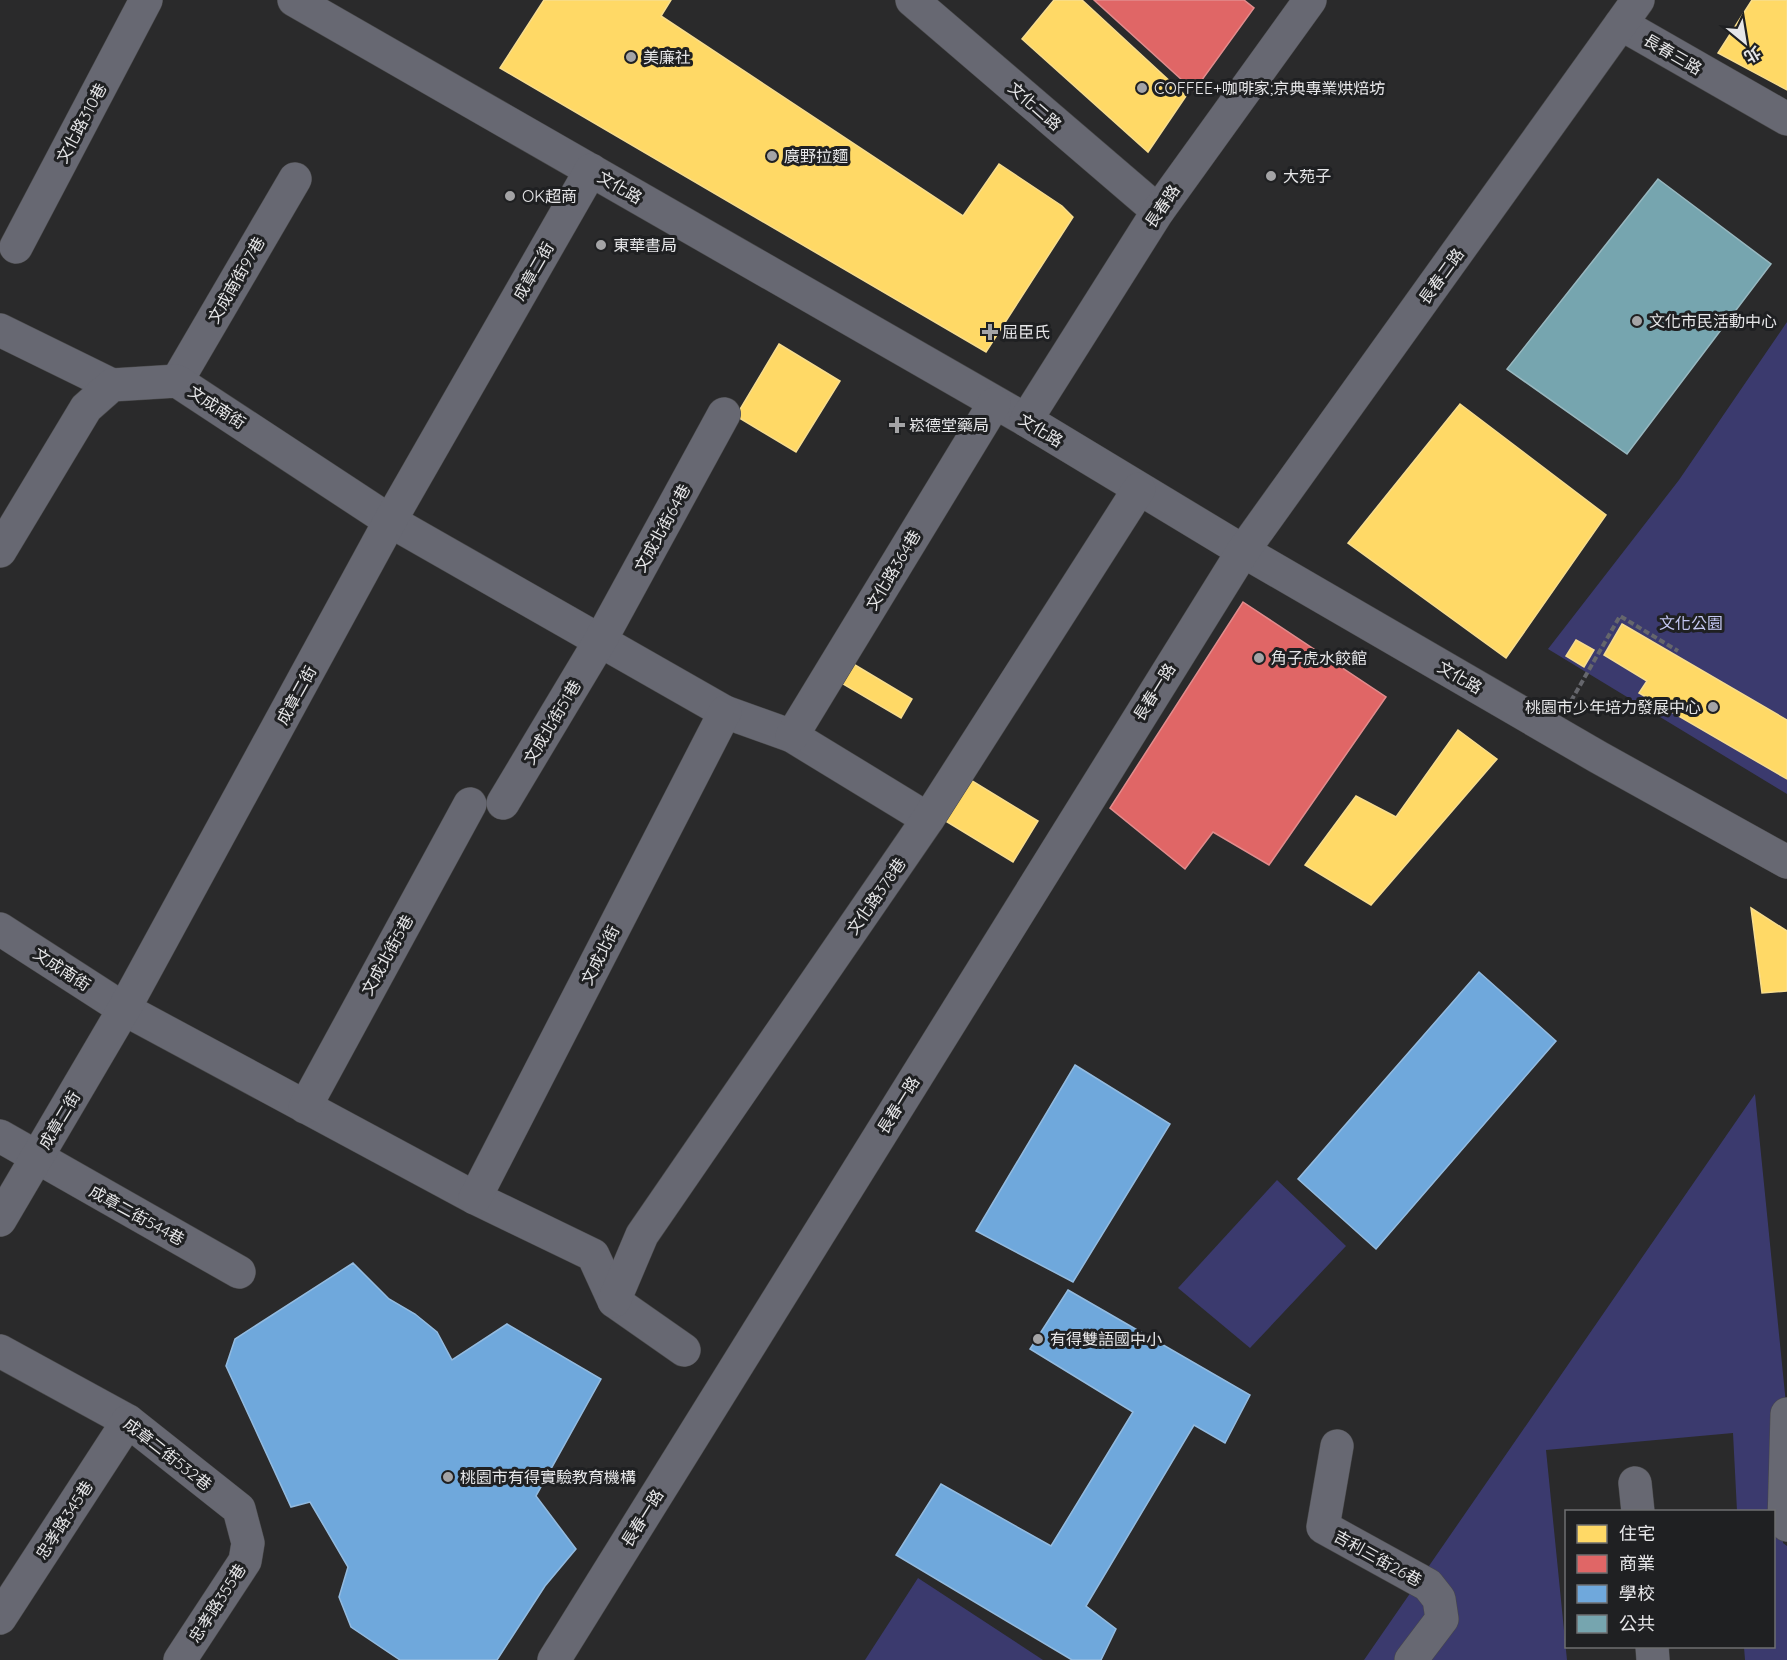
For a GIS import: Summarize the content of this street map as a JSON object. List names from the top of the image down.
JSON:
{
  "streets": {
    "street": [
      "長春三路",
      "文化二路",
      "文化路310巷",
      "文化路",
      "長春路",
      "成章二街",
      "長春二路",
      "文成南街97巷",
      "文成南街",
      "文成北街64巷",
      "文化路364巷",
      "長春一路",
      "文成北街51巷",
      "文化路378巷",
      "文成北街5巷",
      "文成北街",
      "成章二街544巷",
      "成章二街532巷",
      "忠孝路345巷",
      "吉利三街26巷",
      "忠孝路355巷"
    ]
  },
  "crossings": [
    ["長春三路", "長春二路"],
    ["文化二路", "長春路"],
    ["文化路", "長春路"],
    ["文化路", "成章二街"],
    ["文化路", "長春二路"],
    ["文化路", "文化路364巷"],
    ["文化路", "長春一路"],
    ["文化路", "文化路378巷"],
    ["成章二街", "文成南街"],
    ["成章二街", "成章二街544巷"],
    ["長春二路", "長春一路"],
    ["文成南街97巷", "文成南街"],
    ["文成北街64巷", "文成北街51巷"],
    ["成章二街532巷", "忠孝路345巷"],
    ["成章二街532巷", "忠孝路355巷"]
  ],
  "parks": ["文化公園"],
  "places": {
    "other": [
      "美廉社",
      "COFFEE+咖啡家;京典專業烘焙坊",
      "廣野拉麵",
      "大苑子",
      "OK超商",
      "東華書局",
      "文化市民活動中心",
      "角子虎水餃館",
      "桃園市少年培力發展中心",
      "有得雙語國中小",
      "桃園市有得實驗教育機構"
    ],
    "health": ["屈臣氏", "崧德堂藥局"]
  },
  "legend": [
    "住宅",
    "商業",
    "學校",
    "公共"
  ],
  "north": "bottom right"
}
